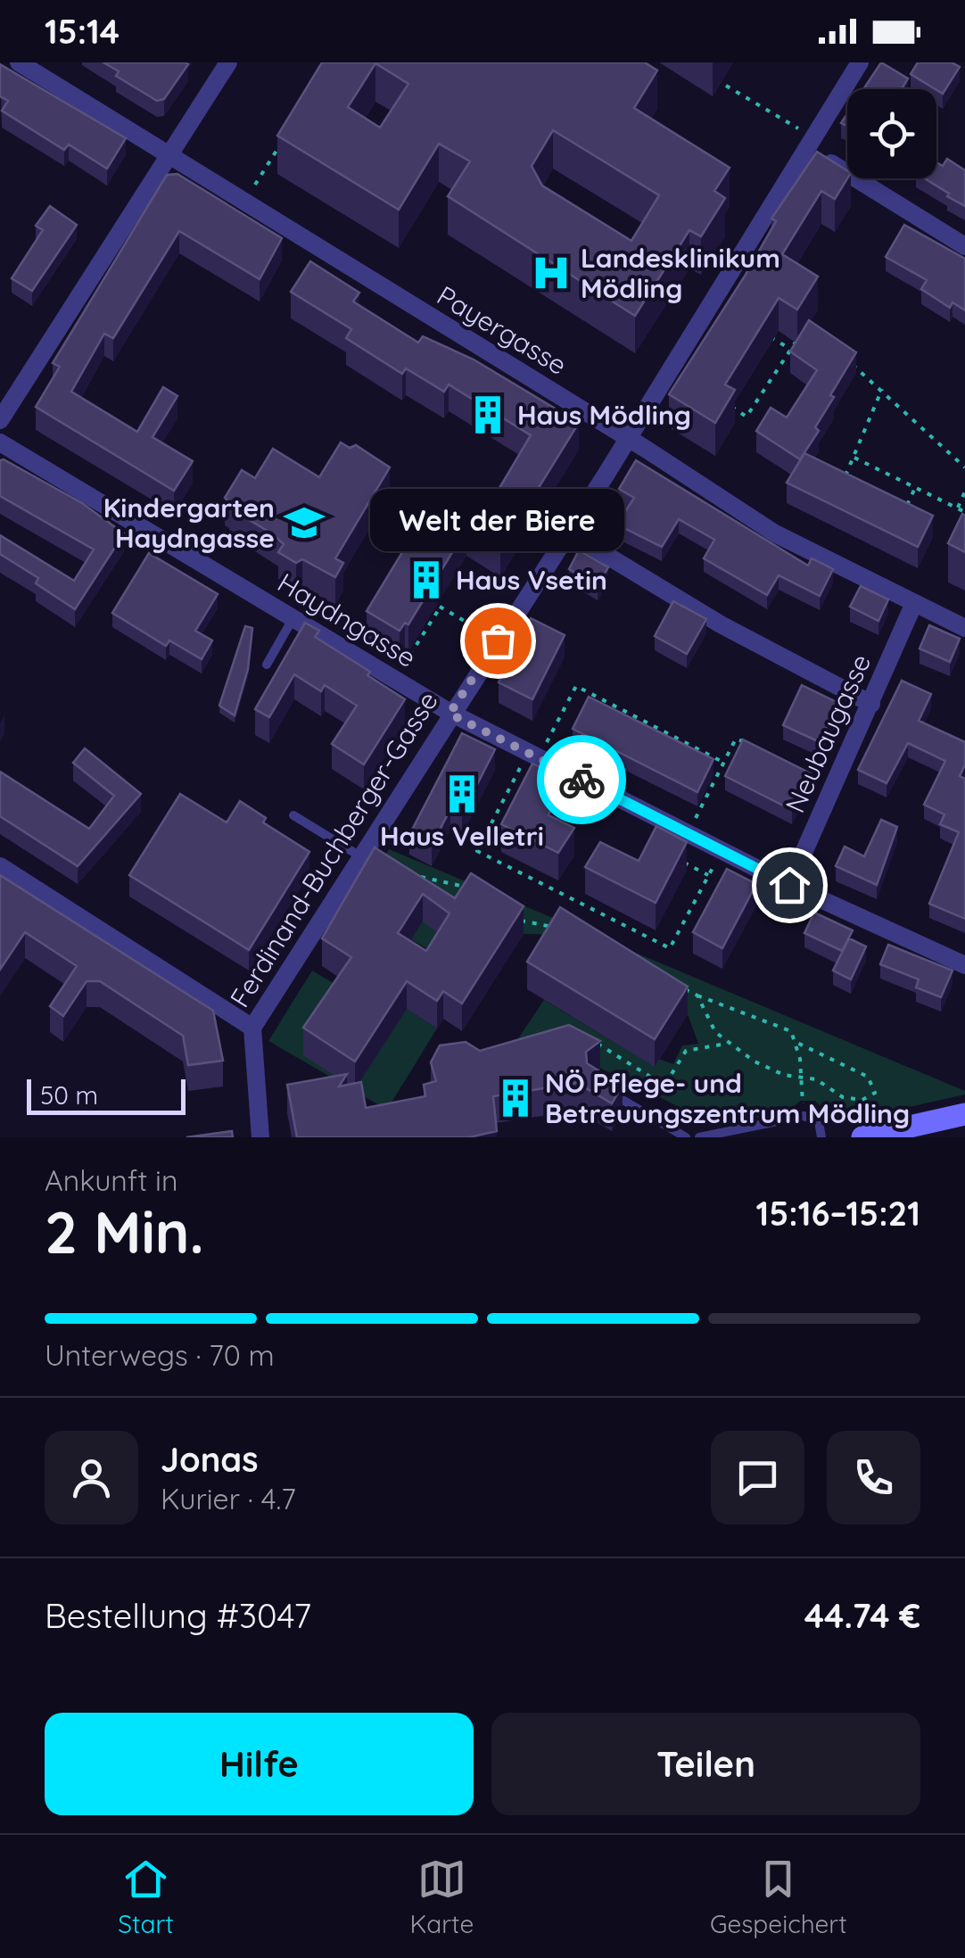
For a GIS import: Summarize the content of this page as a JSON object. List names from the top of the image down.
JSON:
{
  "streets": {
    "street": [
      "Payergasse",
      "Haydngasse",
      "Neubaugasse",
      "Ferdinand-Buchberger-Gasse"
    ]
  },
  "crossings": [
    ["Payergasse", "Neubaugasse"],
    ["Payergasse", "Ferdinand-Buchberger-Gasse"],
    ["Haydngasse", "Neubaugasse"],
    ["Haydngasse", "Ferdinand-Buchberger-Gasse"]
  ],
  "places": {
    "hospital": ["Landesklinikum Mödling"],
    "building": [
      "Haus Mödling",
      "Haus Vsetin",
      "Haus Velletri",
      "NÖ Pflege- und Betreuungszentrum Mödling"
    ],
    "school or university": ["Kindergarten Haydngasse"],
    "other": ["Welt der Biere"]
  },
  "scale_bar": "50 m",
  "page": {
    "status": "15:14",
    "bubble": "Welt der Biere",
    "scale": "50 m",
    "heading": ["2 Min.", "Ankunft in", "15:16–15:21"],
    "panel": [
      "Jonas",
      "Kurier · 4.7",
      "Bestellung #3047",
      "44.74 €"
    ],
    "bar": "Unterwegs · 70 m",
    "buttons": ["Hilfe", "Teilen"],
    "tabs": ["Start", "Karte", "Gespeichert"]
  }
}
